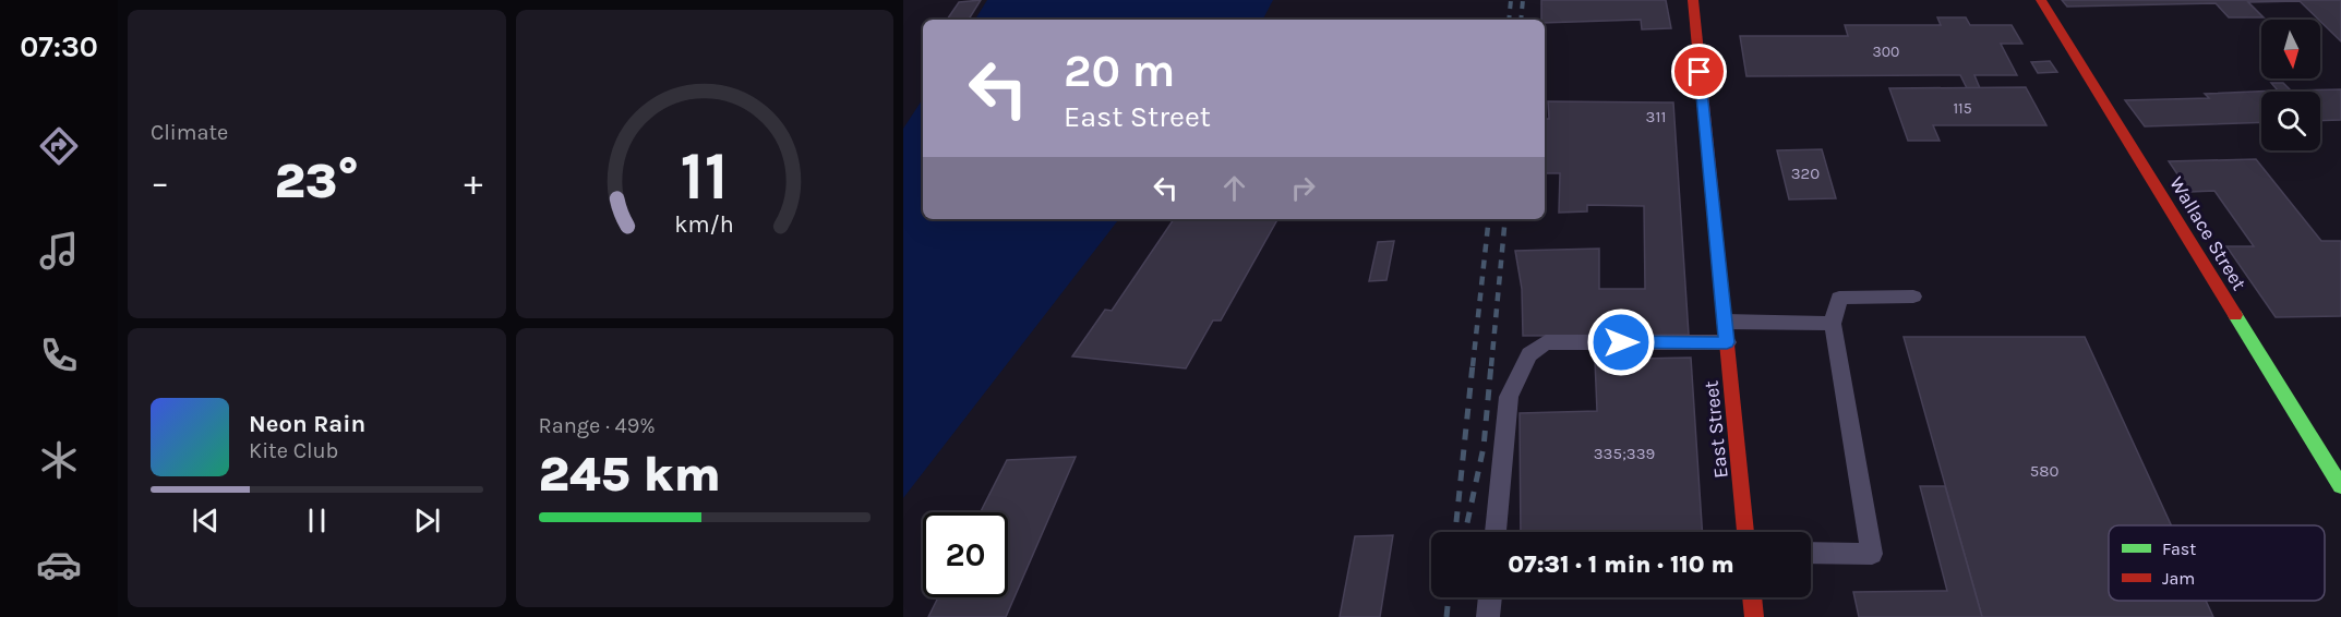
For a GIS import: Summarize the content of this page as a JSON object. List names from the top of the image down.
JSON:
{
  "streets": {
    "main road": ["Wallace Street", "East Street"]
  },
  "house_numbers": [
    "300",
    "115",
    "311",
    "320",
    "335;339",
    "580"
  ],
  "legend": ["Fast", "Jam"],
  "north": "bottom",
  "page": {
    "tabs": "07:30",
    "tile": [
      "Climate",
      ["Range · 49%", "245 km"]
    ],
    "turn": ["20 m", "East Street"],
    "heat": ["−", "23°", "+"],
    "song": ["Neon Rain", "Kite Club"],
    "limit": "20",
    "trip": "07:31 · 1 min · 110 m",
    "gauge": ["11", "km/h"]
  }
}
